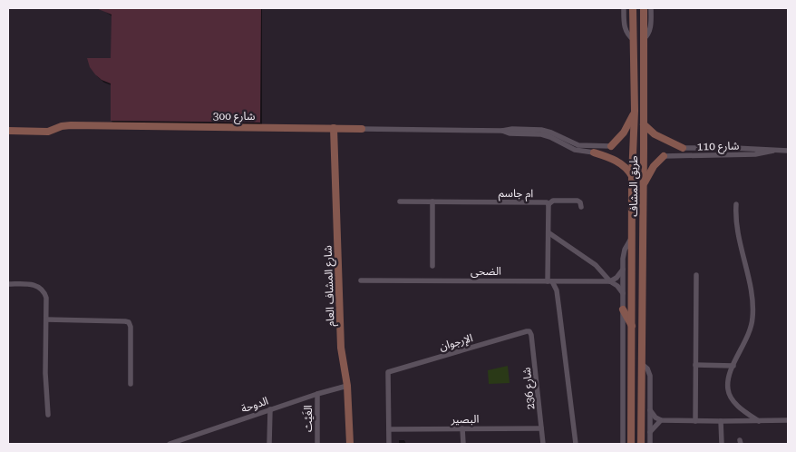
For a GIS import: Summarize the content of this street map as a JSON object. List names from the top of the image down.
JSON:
{
  "streets": {
    "street": [
      "شارع 300",
      "شارع 110",
      "طريق المشاف",
      "ام جاسم",
      "الضحى",
      "شارع المشاف العام",
      "الإرجوان",
      "شارع 236",
      "الدوحة",
      "الغَيْث",
      "البصير"
    ]
  },
  "crossings": [
    ["شارع 300", "شارع المشاف العام"],
    ["ام جاسم", "الضحى"],
    ["شارع المشاف العام", "الدوحة"],
    ["الإرجوان", "شارع 236"],
    ["الإرجوان", "البصير"],
    ["شارع 236", "البصير"],
    ["الدوحة", "الغَيْث"]
  ]
}
